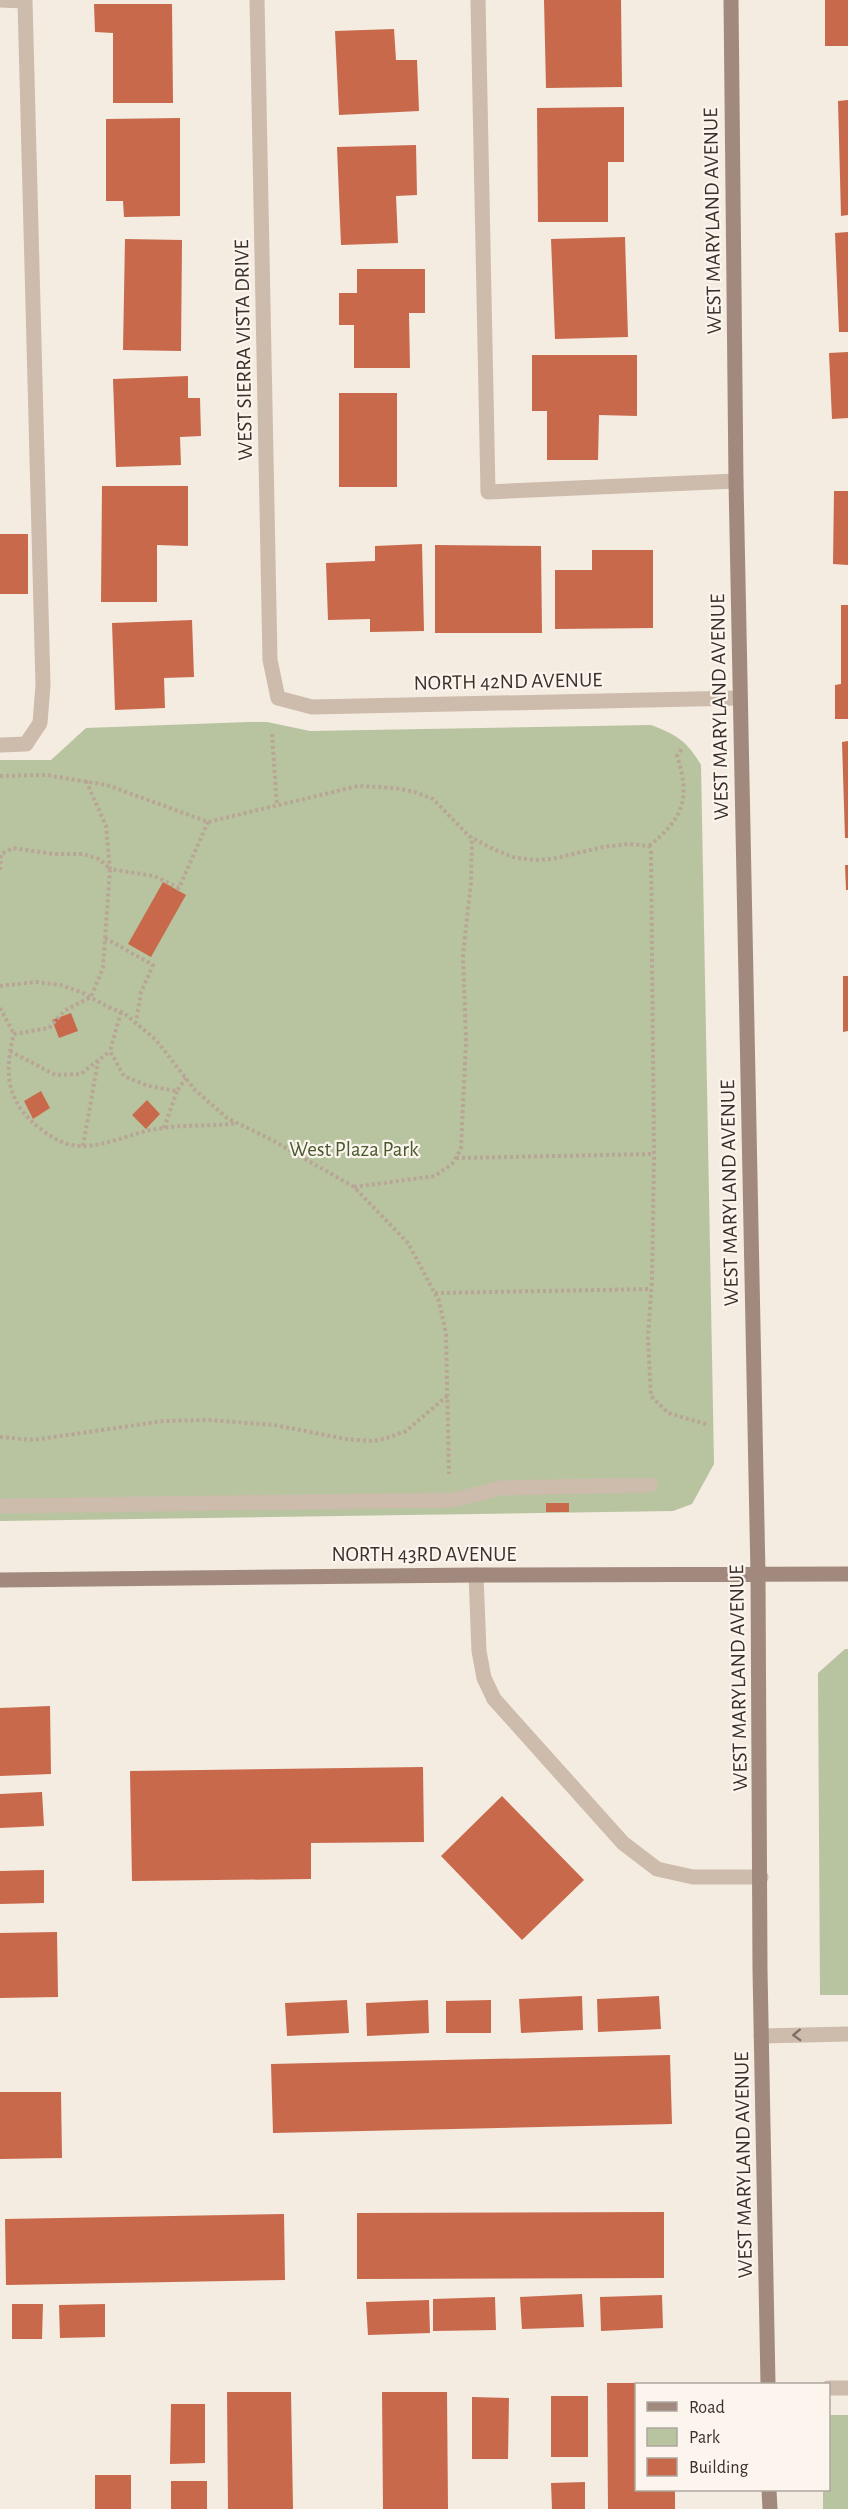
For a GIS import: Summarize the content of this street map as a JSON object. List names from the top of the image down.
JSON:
{
  "streets": {
    "street": [
      "WEST MARYLAND AVENUE",
      "WEST SIERRA VISTA DRIVE",
      "NORTH 42ND AVENUE",
      "NORTH 43RD AVENUE"
    ]
  },
  "crossings": [
    ["WEST MARYLAND AVENUE", "NORTH 42ND AVENUE"],
    ["WEST MARYLAND AVENUE", "NORTH 43RD AVENUE"],
    ["WEST SIERRA VISTA DRIVE", "NORTH 42ND AVENUE"]
  ],
  "parks": ["West Plaza Park"],
  "legend": ["Road", "Park", "Building"]
}
